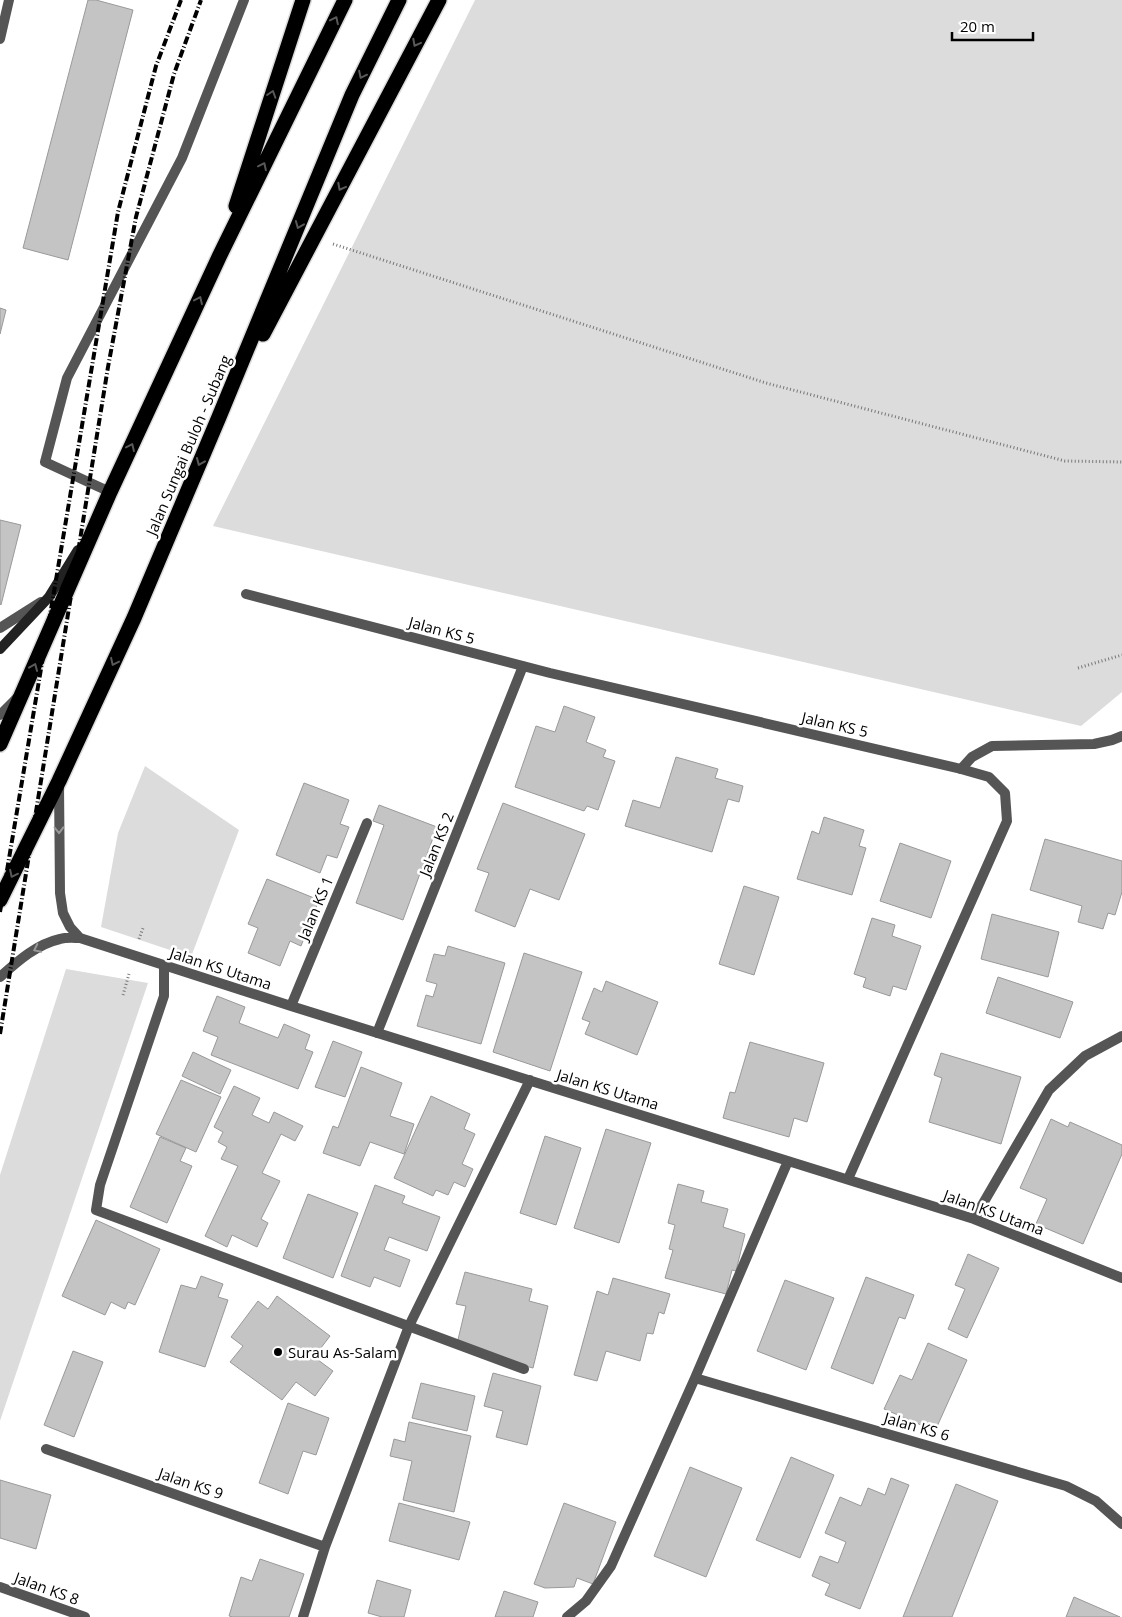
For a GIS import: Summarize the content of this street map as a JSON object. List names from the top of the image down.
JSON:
{
  "streets": {
    "highway": ["Jalan Sungai Buloh - Subang"],
    "street": [
      "Jalan KS 5",
      "Jalan KS 2",
      "Jalan KS 1",
      "Jalan KS Utama",
      "Jalan KS 6",
      "Jalan KS 9",
      "Jalan KS 8"
    ]
  },
  "crossings": [
    ["Jalan KS 5", "Jalan KS 2"],
    ["Jalan KS 5", "Jalan KS Utama"],
    ["Jalan KS 2", "Jalan KS Utama"],
    ["Jalan KS 1", "Jalan KS Utama"]
  ],
  "places": ["Surau As-Salam"],
  "scale_bar": "20 m"
}
